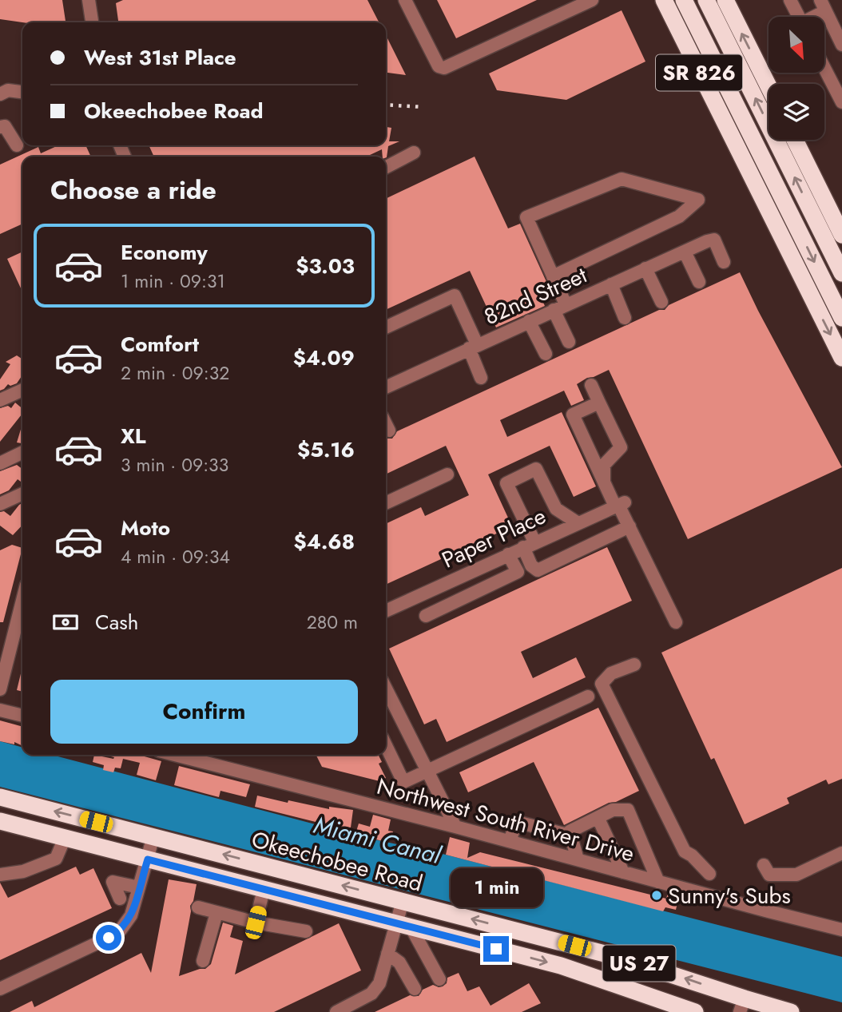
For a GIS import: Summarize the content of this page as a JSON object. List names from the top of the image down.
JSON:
{
  "streets": {
    "highway": ["SR 826", "Okeechobee Road", "US 27"],
    "street": ["82nd Street", "Paper Place", "Northwest South River Drive"]
  },
  "water": ["Miami Canal"],
  "places": ["Sunny's Subs"],
  "north": "bottom right",
  "page": {
    "banner": ["West 31st Place", "Okeechobee Road"],
    "heading": "Choose a ride",
    "list": [
      {
        "name": "Economy",
        "note": "1 min · 09:31",
        "value": "$3.03"
      },
      {
        "name": "Comfort",
        "note": "2 min · 09:32",
        "value": "$4.09"
      },
      {
        "name": "XL",
        "note": "3 min · 09:33",
        "value": "$5.16"
      },
      {
        "name": "Moto",
        "note": "4 min · 09:34",
        "value": "$4.68"
      }
    ],
    "pay": ["Cash", "280 m"],
    "buttons": "Confirm",
    "bubble": "1 min"
  }
}
